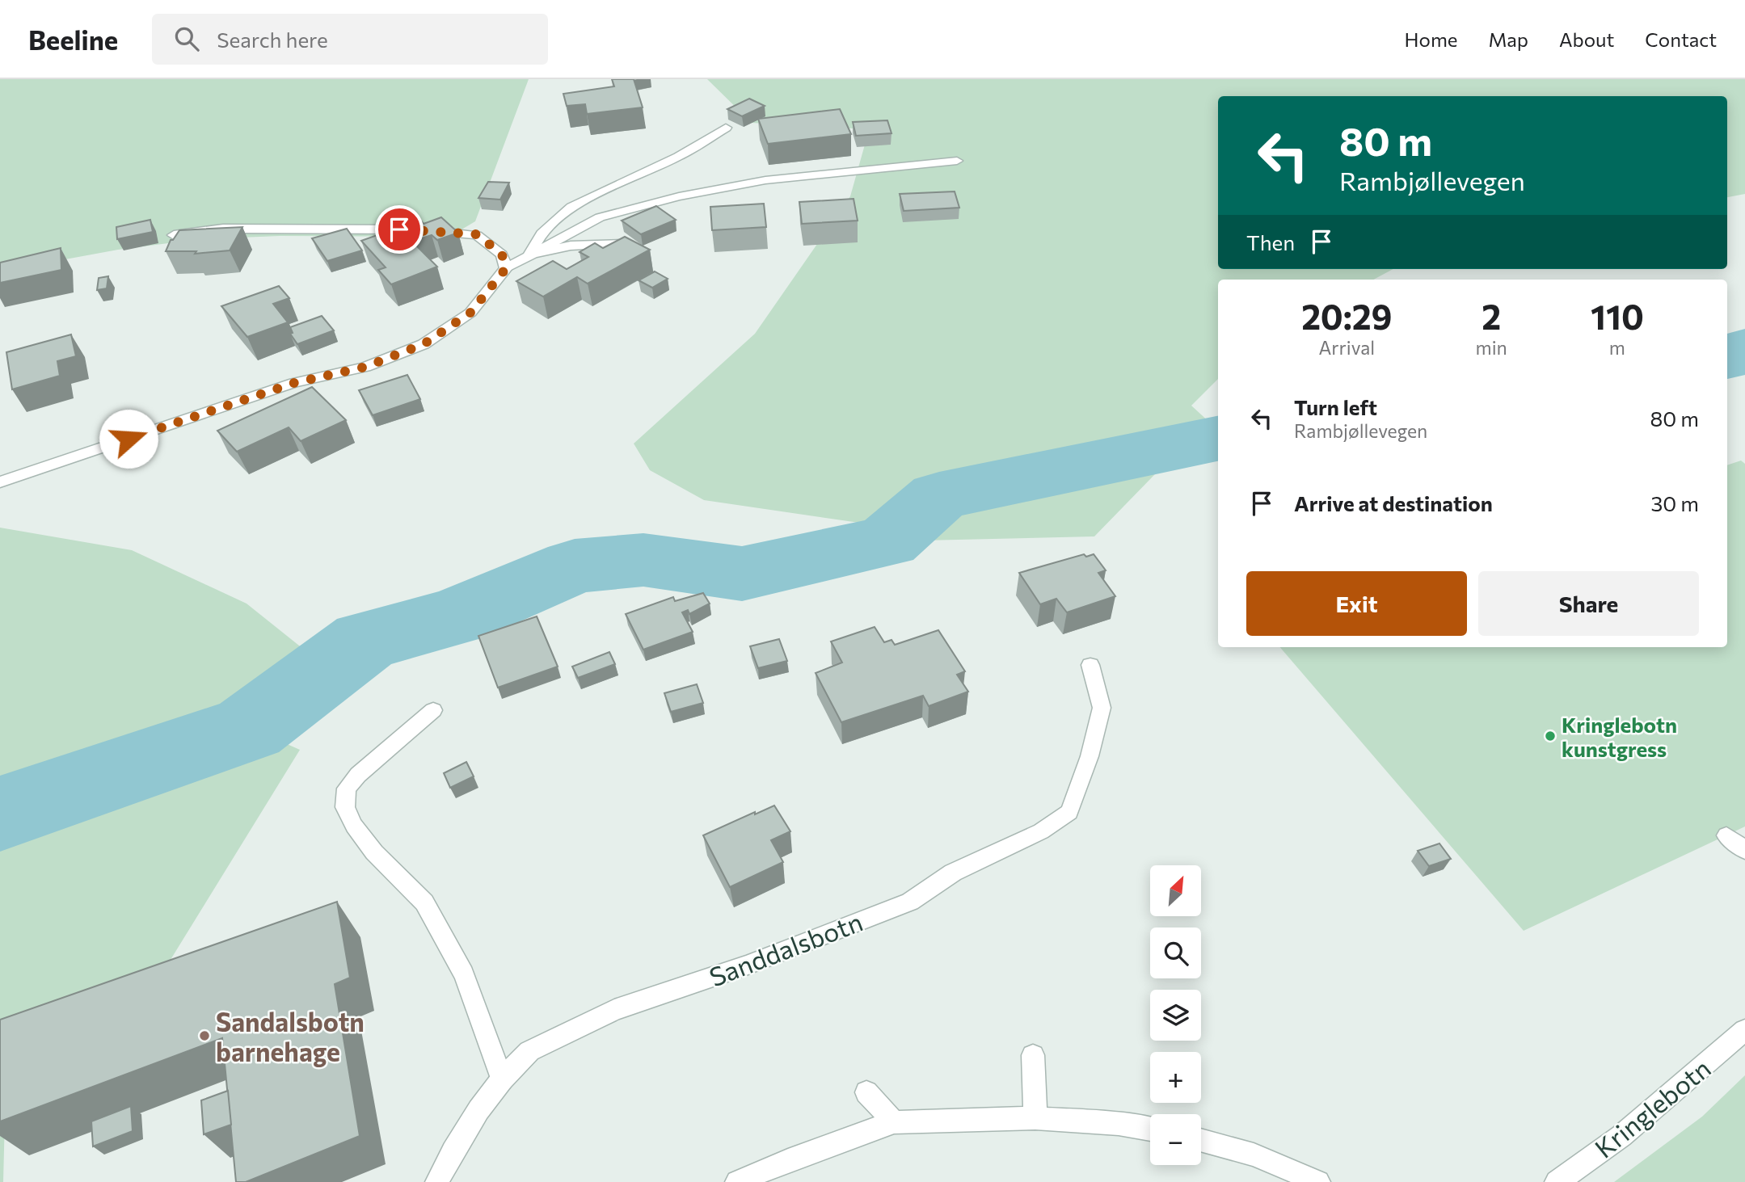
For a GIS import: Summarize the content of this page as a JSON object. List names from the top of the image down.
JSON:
{
  "streets": {
    "street": ["Sanddalsbotn", "Kringlebotn"]
  },
  "places": ["Kringlebotn kunstgress", "Sandalsbotn barnehage"],
  "north": "top right",
  "page": {
    "header": "Beeline",
    "search": "Search here",
    "nav": [
      "Home",
      "Map",
      "About",
      "Contact"
    ],
    "turn": ["80 m", "Rambjøllevegen"],
    "then": "Then",
    "eta": [
      "20:29",
      "Arrival",
      "2",
      "min",
      "110",
      "m"
    ],
    "list": [
      {
        "name": "Turn left",
        "note": "Rambjøllevegen",
        "value": "80 m"
      },
      {
        "name": "Arrive at destination",
        "value": "30 m"
      }
    ],
    "buttons": ["Exit", "Share"],
    "map_buttons": ["+", "−"]
  }
}
